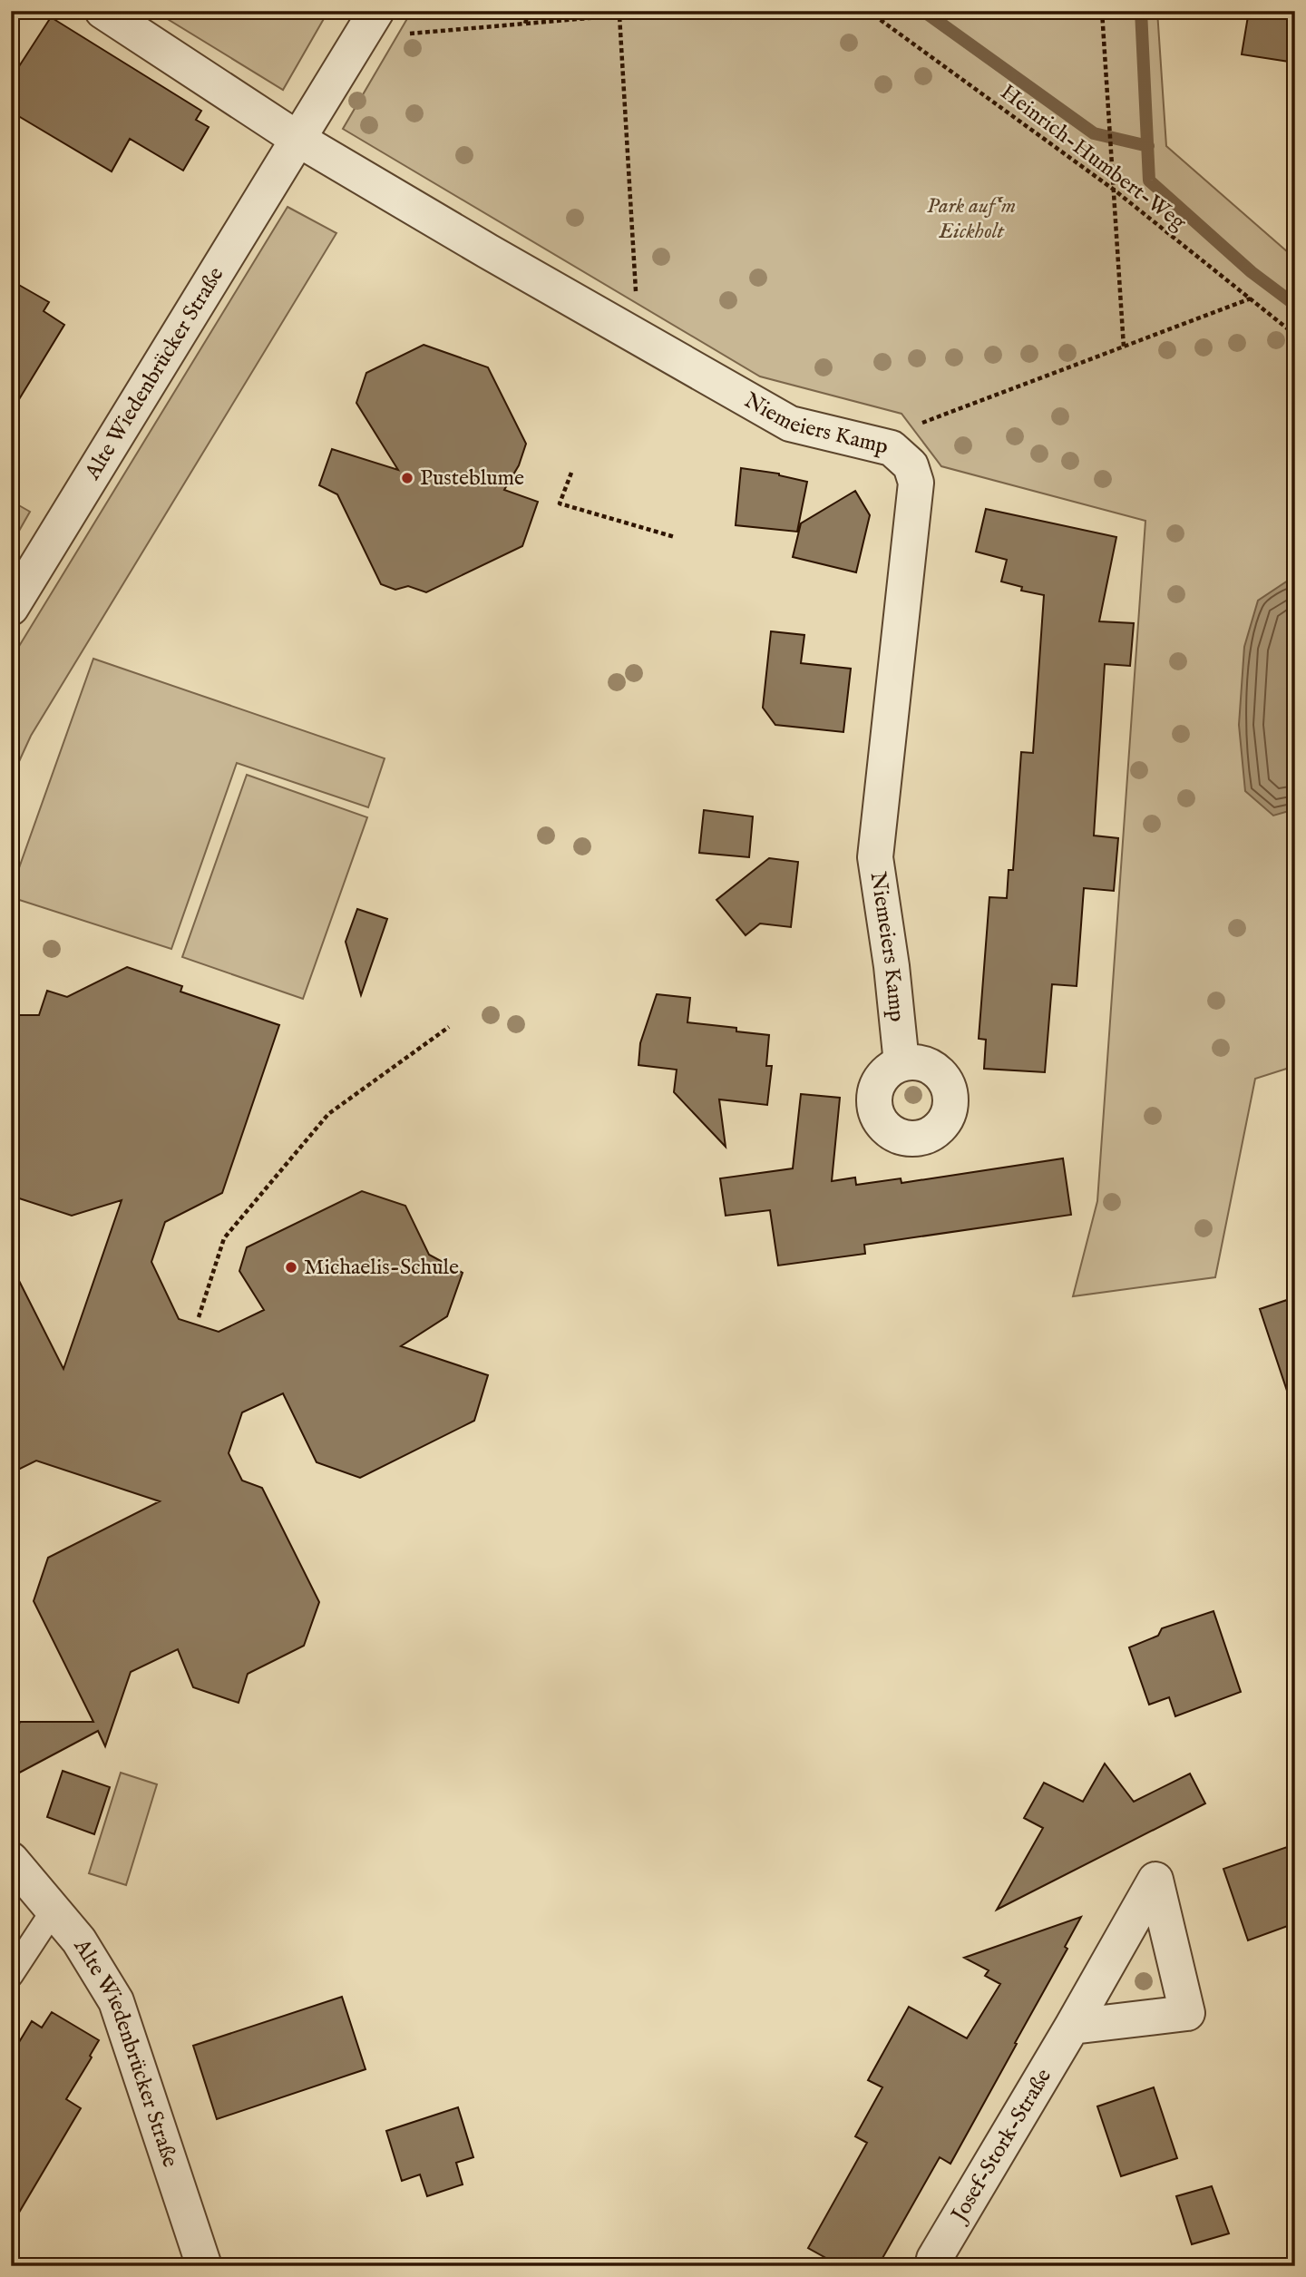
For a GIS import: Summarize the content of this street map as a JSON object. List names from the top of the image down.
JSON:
{
  "streets": {
    "street": ["Alte Wiedenbrücker Straße", "Niemeiers Kamp", "Josef-Stork-Straße"],
    "path": ["Heinrich-Humbert-Weg"]
  },
  "crossings": [
    ["Alte Wiedenbrücker Straße", "Niemeiers Kamp"]
  ],
  "parks": ["Park auf‘m Eickholt"],
  "places": ["Pusteblume", "Michaelis-Schule"]
}
